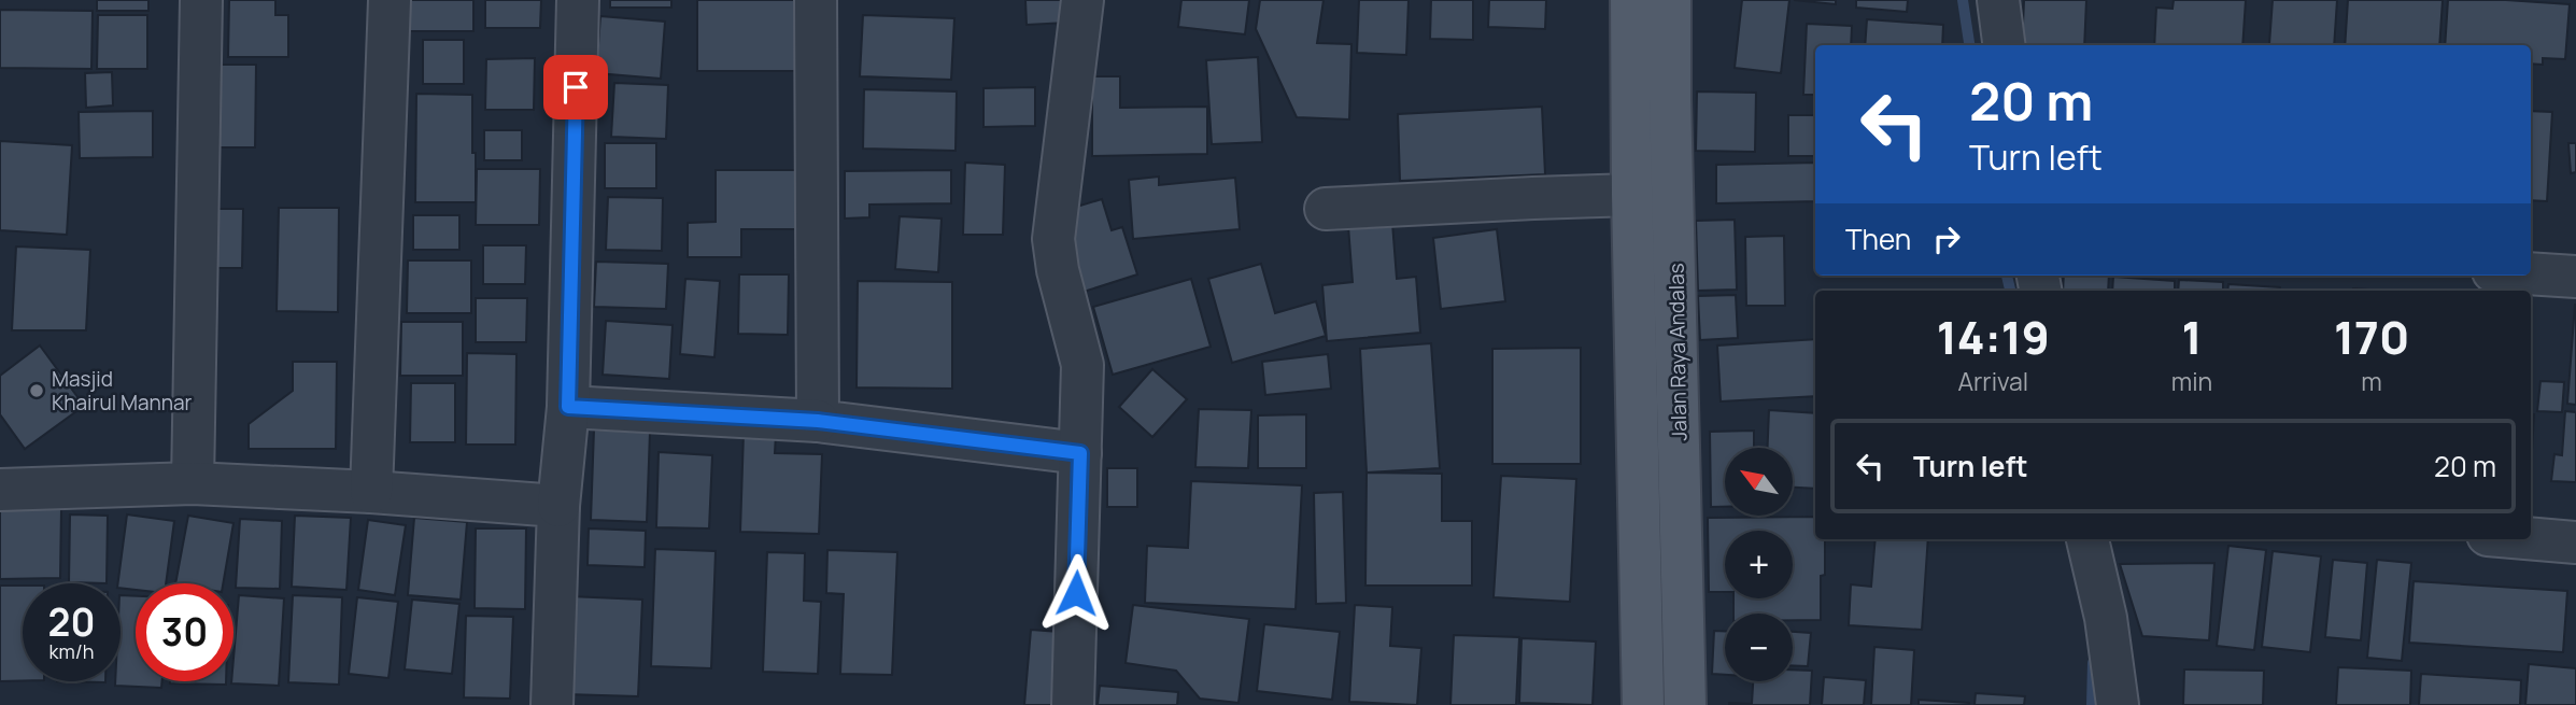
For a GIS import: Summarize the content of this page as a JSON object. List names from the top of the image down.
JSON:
{
  "streets": {
    "main road": ["Jalan Raya Andalas"]
  },
  "places": ["Masjid Khairul Mannar"],
  "north": "top left",
  "page": {
    "turn": ["20 m", "Turn left"],
    "then": "Then",
    "eta": [
      "14:19",
      "Arrival",
      "1",
      "min",
      "170",
      "m"
    ],
    "list": [
      {
        "name": "Turn left",
        "value": "20 m"
      }
    ],
    "map_buttons": ["+", "−"],
    "speed": "20 km/h",
    "limit": "30"
  }
}
